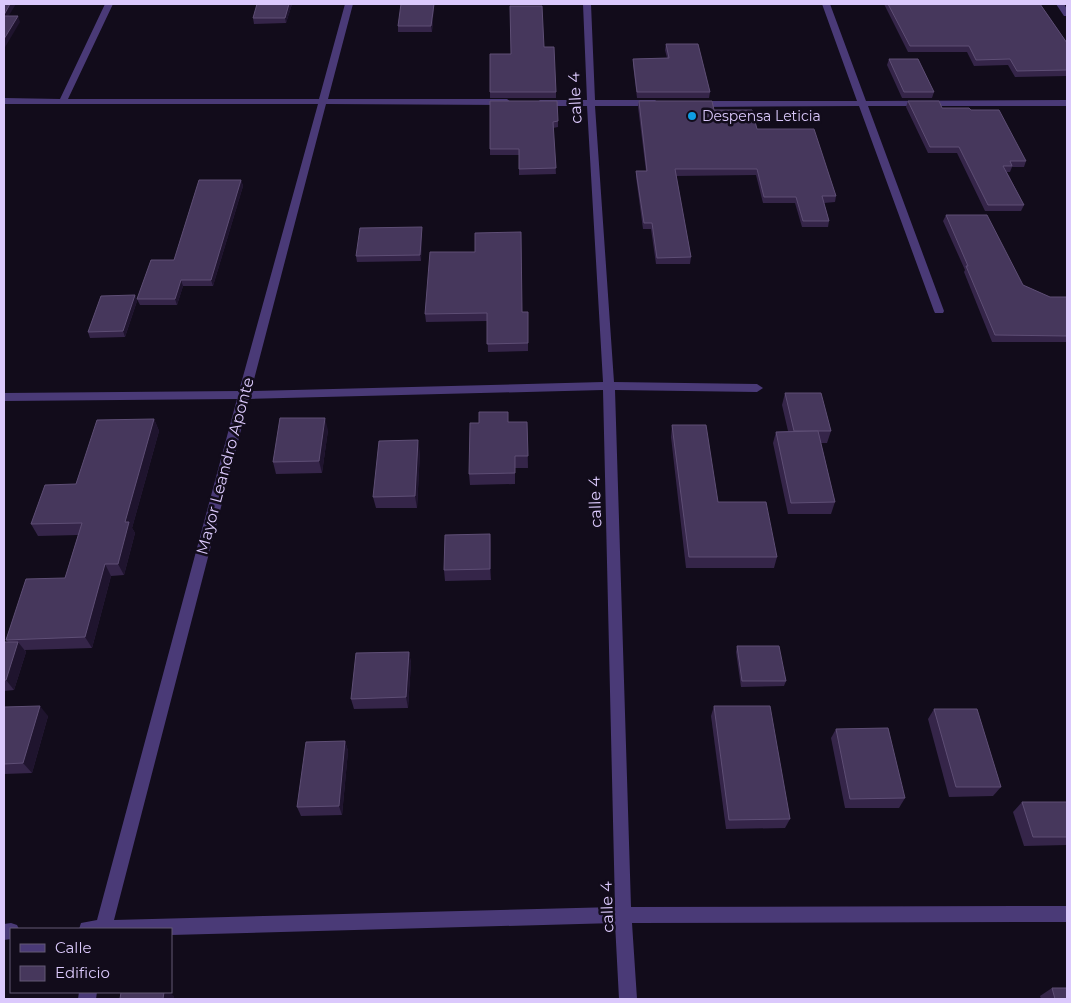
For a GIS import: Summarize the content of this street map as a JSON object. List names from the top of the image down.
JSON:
{
  "streets": {
    "street": ["calle 4", "Mayor Leandro Aponte"]
  },
  "places": ["Despensa Leticia"],
  "legend": ["Calle", "Edificio"]
}
